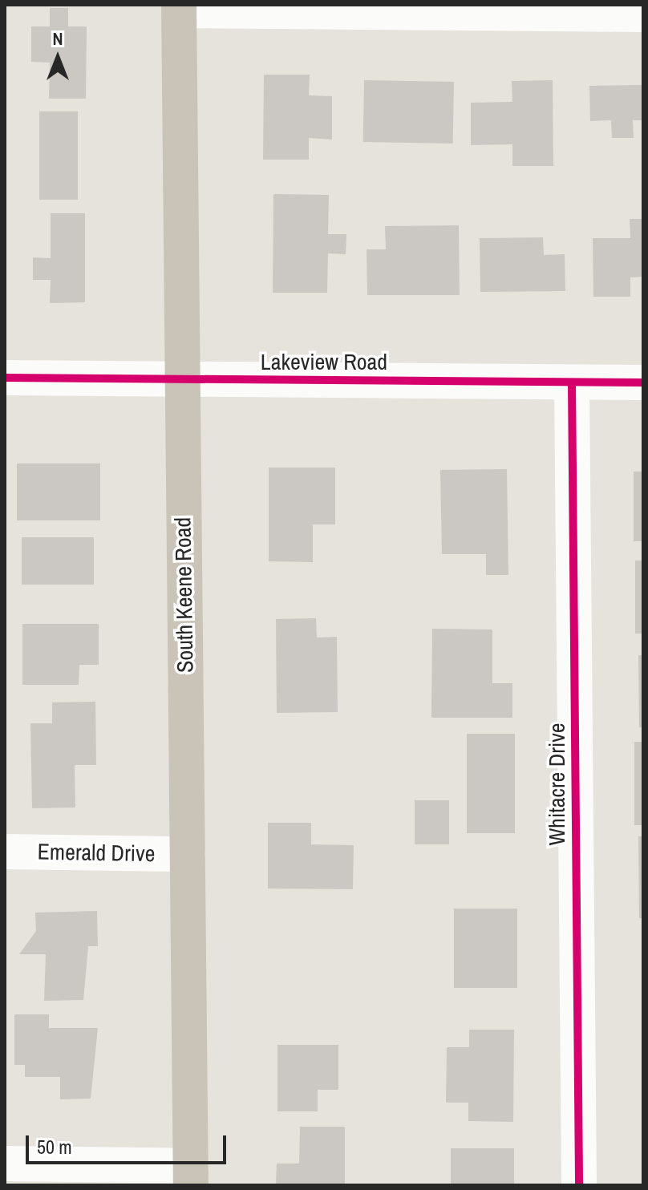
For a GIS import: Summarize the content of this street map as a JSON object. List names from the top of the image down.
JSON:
{
  "streets": {
    "main road": ["South Keene Road"],
    "street": ["Lakeview Road", "Whitacre Drive", "Emerald Drive"]
  },
  "crossings": [
    ["Lakeview Road", "South Keene Road"],
    ["Lakeview Road", "Whitacre Drive"],
    ["South Keene Road", "Emerald Drive"]
  ],
  "scale_bar": "50 m",
  "north": "top"
}
